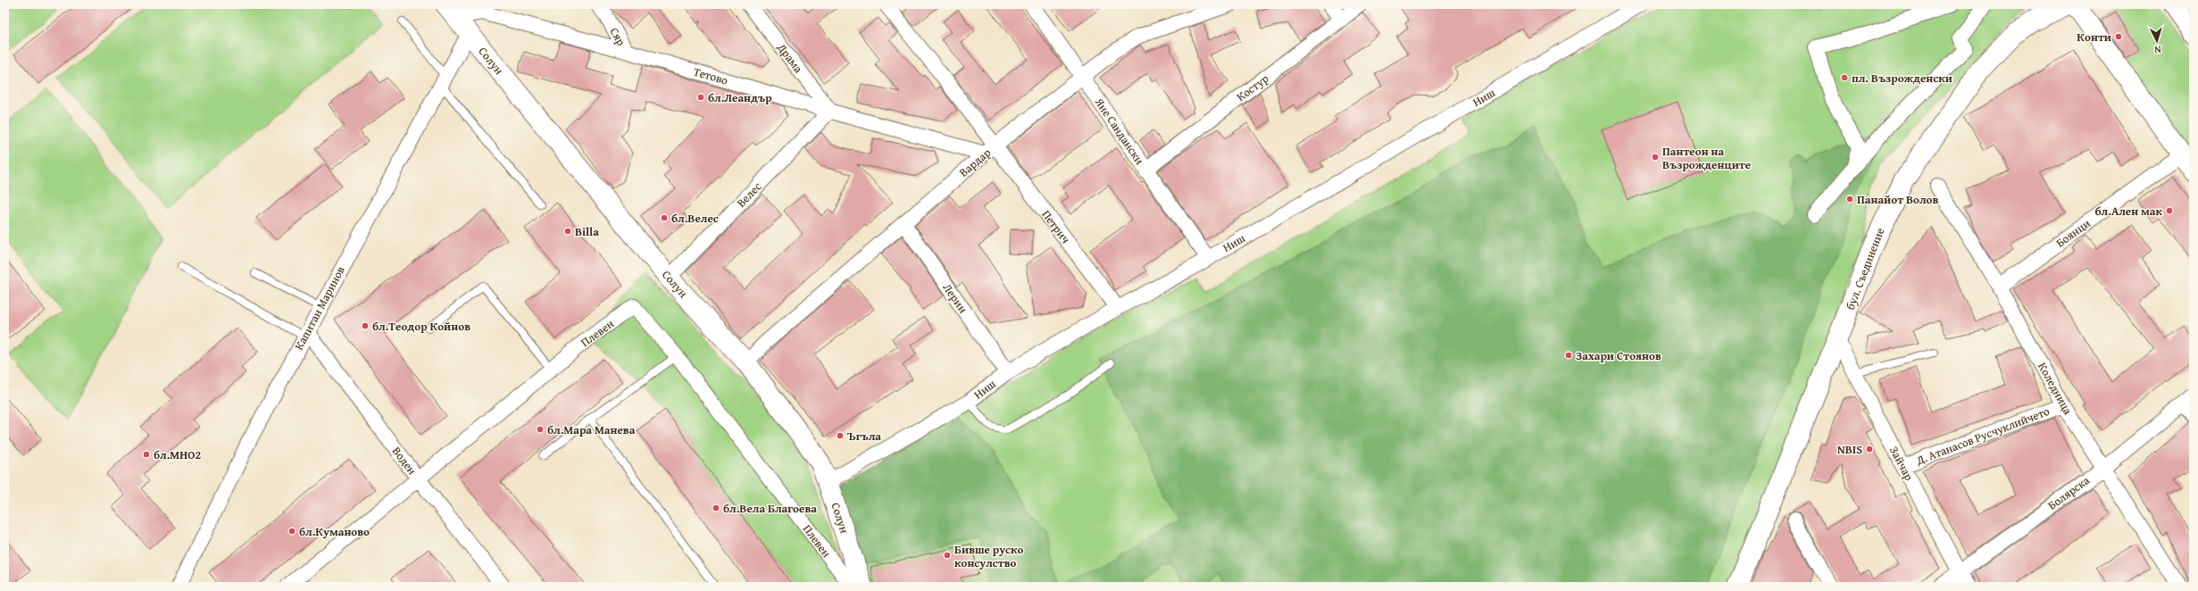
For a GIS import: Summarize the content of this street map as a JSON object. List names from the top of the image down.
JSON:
{
  "streets": {
    "main road": ["Солун", "бул. Съединение"],
    "street": [
      "Сяр",
      "Драма",
      "Тетово",
      "Костур",
      "Ниш",
      "Яне Сандански",
      "Вардар",
      "Велес",
      "Петрич",
      "Боянци",
      "Лерин",
      "Капитан Маринов",
      "Плевен",
      "Коледница",
      "Д. Атанасов Русчуклийчето",
      "Воден",
      "Зайчар",
      "Болярска"
    ]
  },
  "crossings": [
    ["Сяр", "Тетово"],
    ["Драма", "Тетово"],
    ["Драма", "Велес"],
    ["Солун", "Тетово"],
    ["Солун", "Ниш"],
    ["Солун", "Вардар"],
    ["Солун", "Велес"],
    ["Солун", "Капитан Маринов"],
    ["Тетово", "Вардар"],
    ["Тетово", "Велес"],
    ["Тетово", "Петрич"],
    ["Костур", "Яне Сандански"],
    ["Ниш", "Яне Сандански"],
    ["Ниш", "Петрич"],
    ["Ниш", "Лерин"],
    ["Яне Сандански", "Вардар"],
    ["Вардар", "Петрич"],
    ["Вардар", "Лерин"],
    ["Боянци", "Коледница"],
    ["бул. Съединение", "Зайчар"],
    ["Капитан Маринов", "Воден"],
    ["Плевен", "Воден"],
    ["Коледница", "Д. Атанасов Русчуклийчето"],
    ["Коледница", "Болярска"],
    ["Д. Атанасов Русчуклийчето", "Зайчар"],
    ["Зайчар", "Болярска"]
  ],
  "places": [
    "Конти",
    "пл. Възрожденски",
    "бл.Леандър",
    "Пантеон на Възрожденците",
    "Панайот Волов",
    "бл.Ален мак",
    "бл.Велес",
    "Billa",
    "бл.Теодор Койнов",
    "Захари Стоянов",
    "бл.Мара Манева",
    "Ъгъла",
    "NBIS",
    "бл.МНО2",
    "бл.Вела Благоева",
    "бл.Куманово",
    "Бивше руско консулство"
  ],
  "north": "bottom"
}
